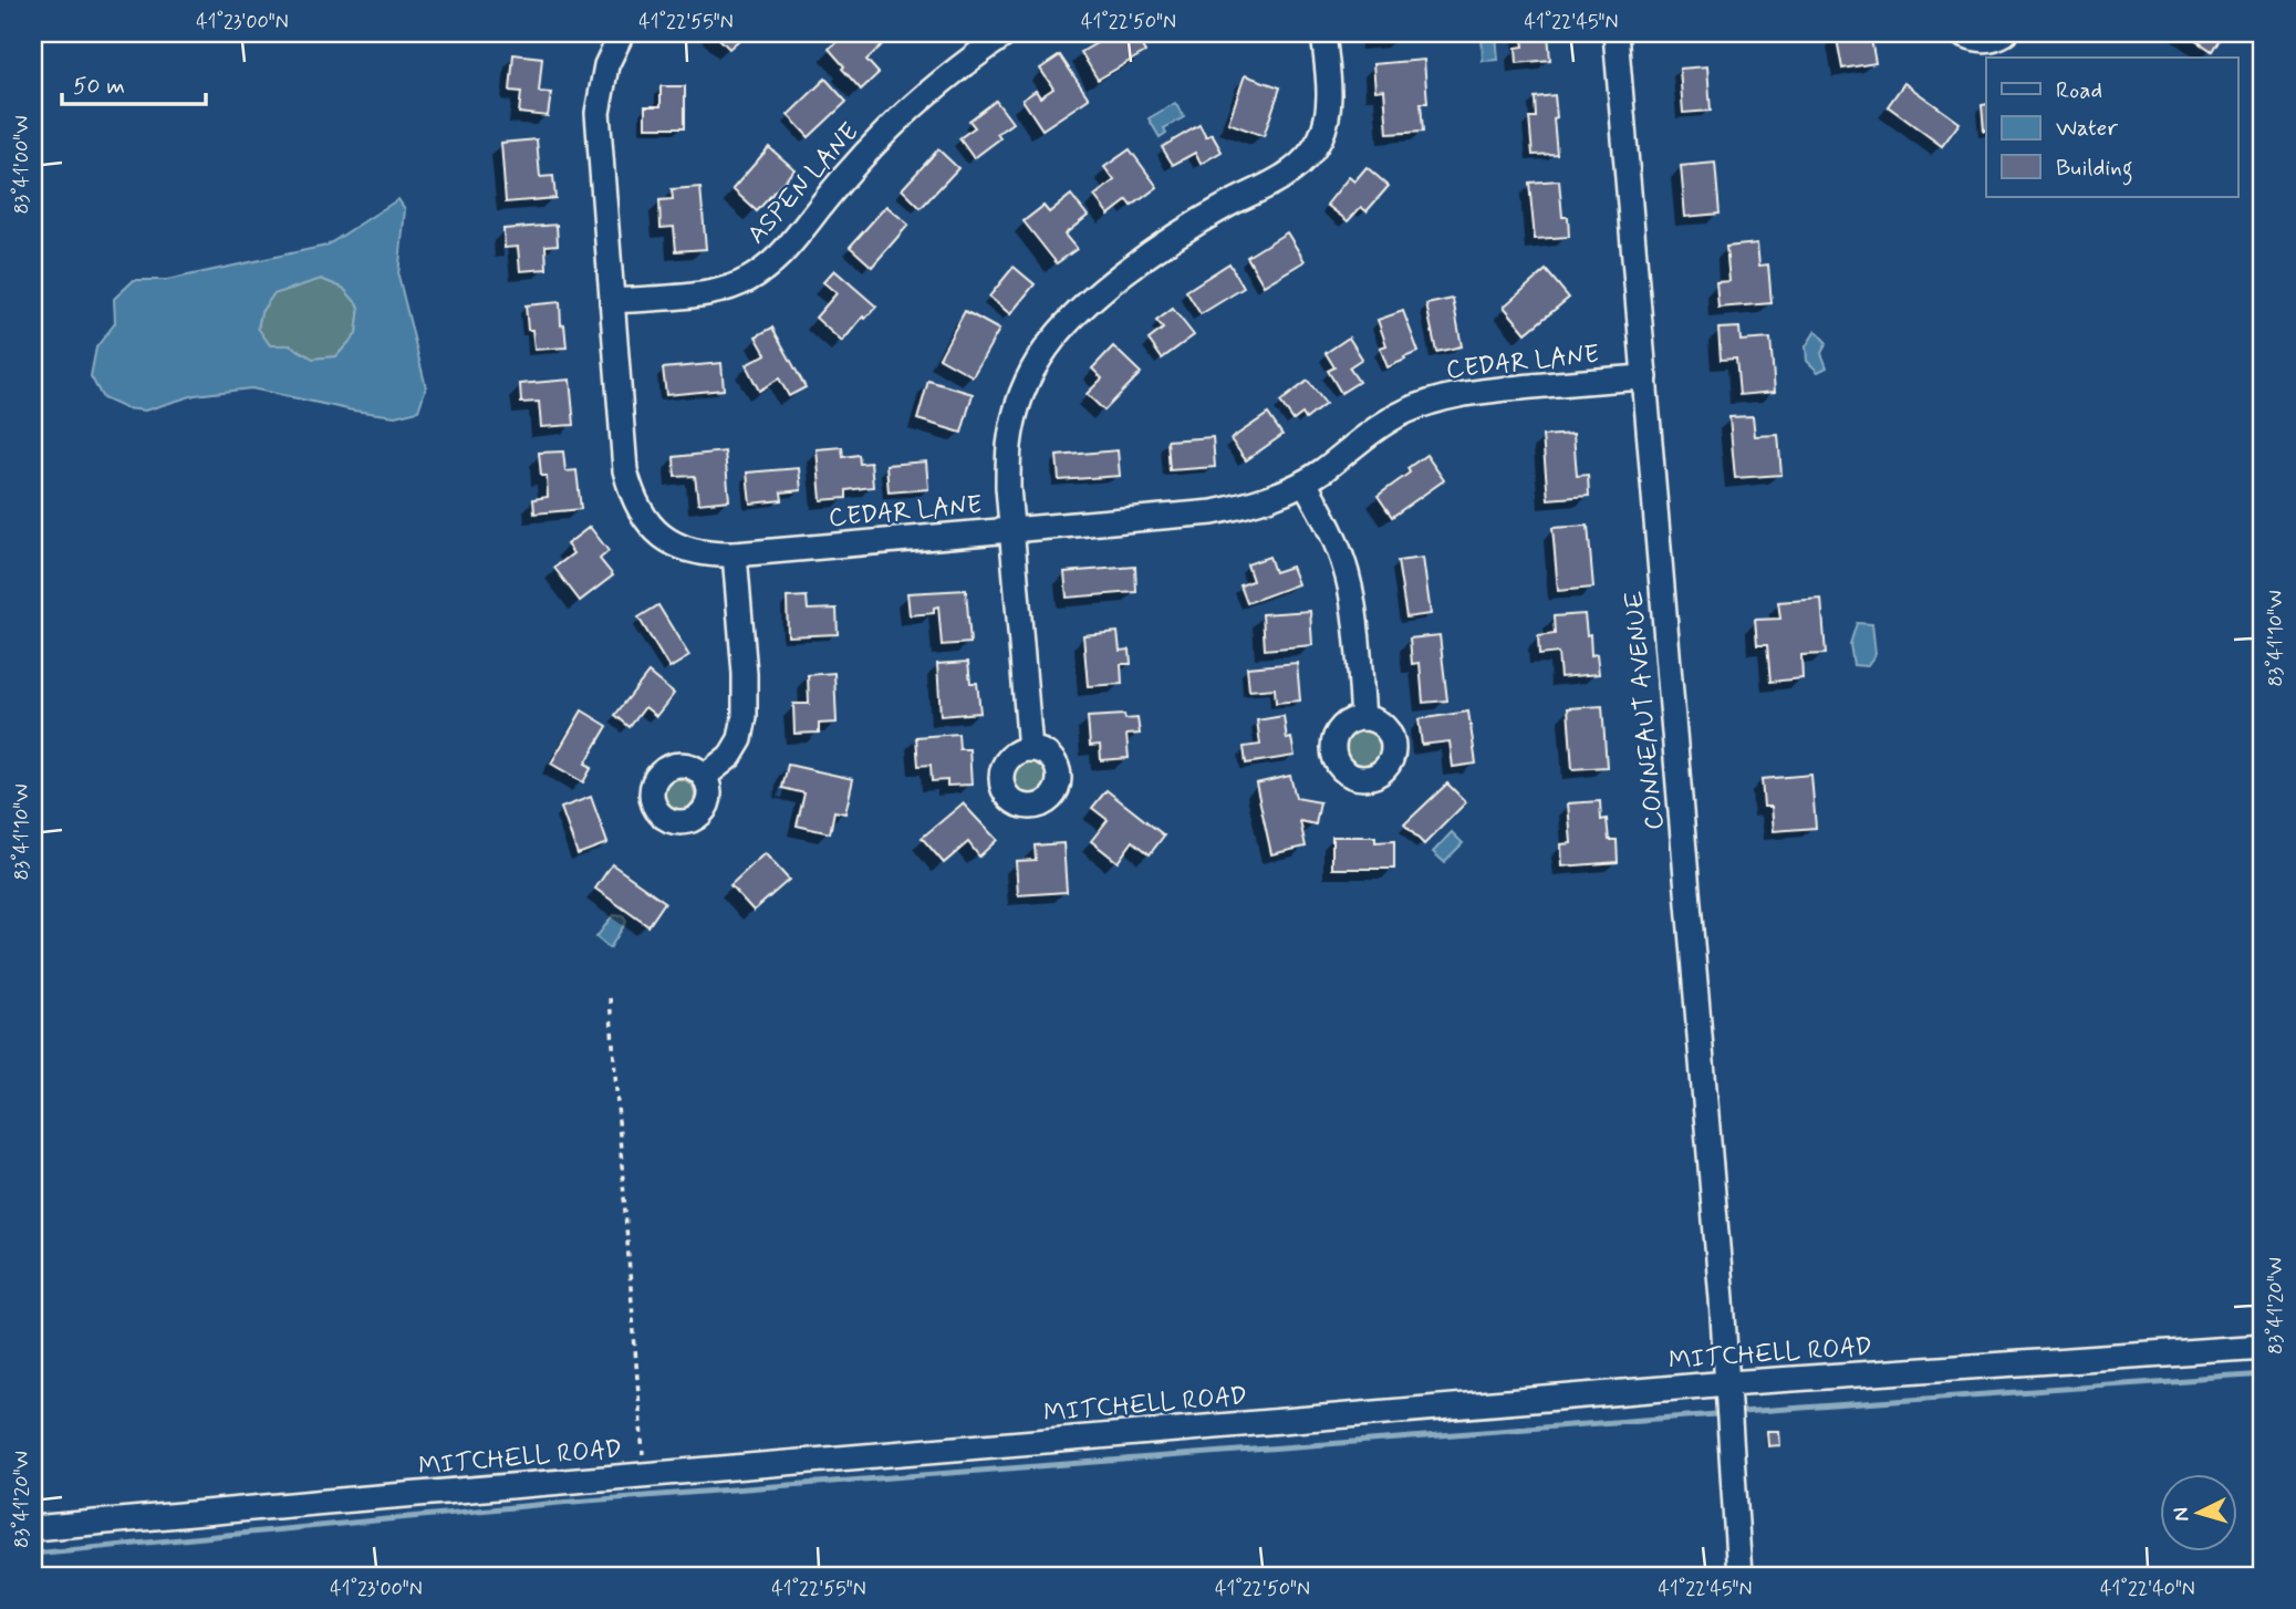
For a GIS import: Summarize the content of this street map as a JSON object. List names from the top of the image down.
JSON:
{
  "streets": {
    "street": [
      "ASPEN LANE",
      "CEDAR LANE",
      "CONNEAUT AVENUE",
      "MITCHELL ROAD"
    ]
  },
  "crossings": [
    ["ASPEN LANE", "CEDAR LANE"],
    ["CEDAR LANE", "CONNEAUT AVENUE"],
    ["CONNEAUT AVENUE", "MITCHELL ROAD"]
  ],
  "legend": ["Road", "Water", "Building"],
  "scale_bar": "50 m",
  "north": "left",
  "coordinates": [
    "41°23'00\"N",
    "41°22'55\"N",
    "41°22'50\"N",
    "41°22'45\"N",
    "83°41'00\"W",
    "83°41'10\"W",
    "83°41'20\"W",
    "41°22'40\"N"
  ]
}
